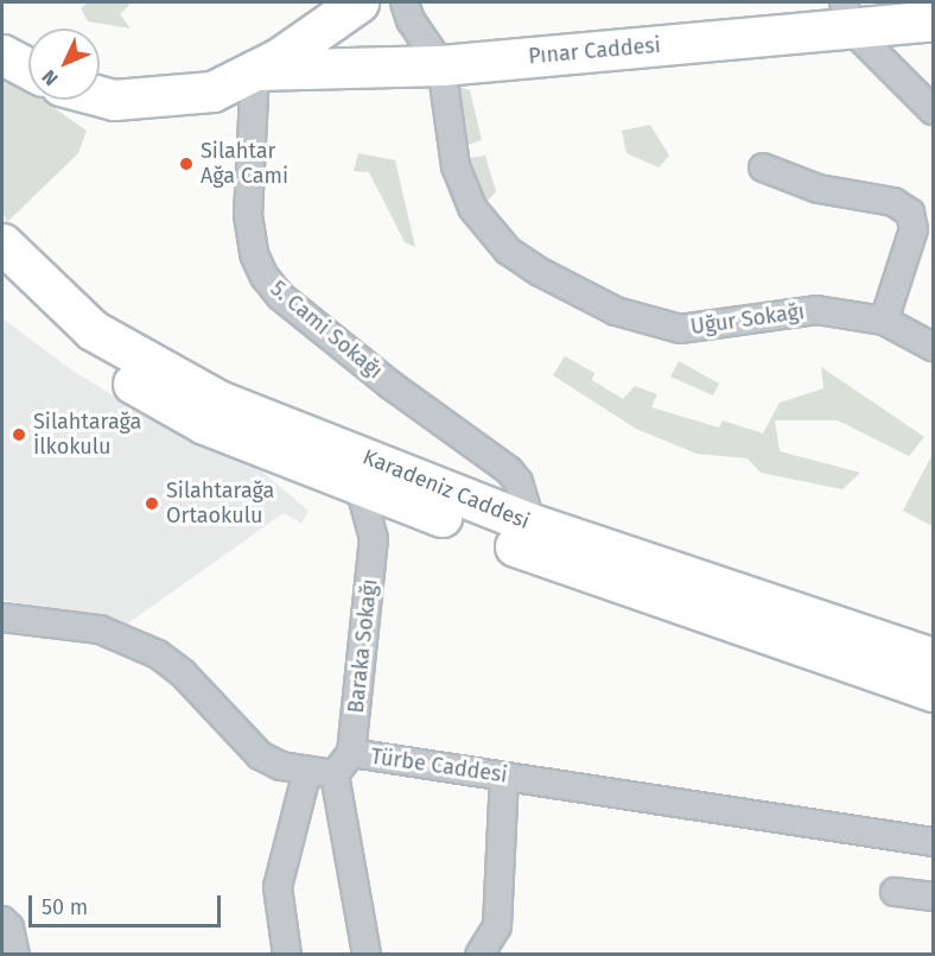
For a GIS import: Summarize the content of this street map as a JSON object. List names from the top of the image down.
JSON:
{
  "streets": {
    "main road": ["Pınar Caddesi", "Karadeniz Caddesi"],
    "street": [
      "Uğur Sokağı",
      "5. Cami Sokağı",
      "Baraka Sokağı",
      "Türbe Caddesi"
    ]
  },
  "crossings": [
    ["Pınar Caddesi", "Uğur Sokağı"],
    ["Pınar Caddesi", "5. Cami Sokağı"],
    ["5. Cami Sokağı", "Karadeniz Caddesi"],
    ["Karadeniz Caddesi", "Baraka Sokağı"],
    ["Baraka Sokağı", "Türbe Caddesi"]
  ],
  "places": ["Silahtar Ağa Cami", "Silahtarağa İlkokulu", "Silahtarağa Ortaokulu"],
  "scale_bar": "50 m",
  "north": "bottom left"
}
